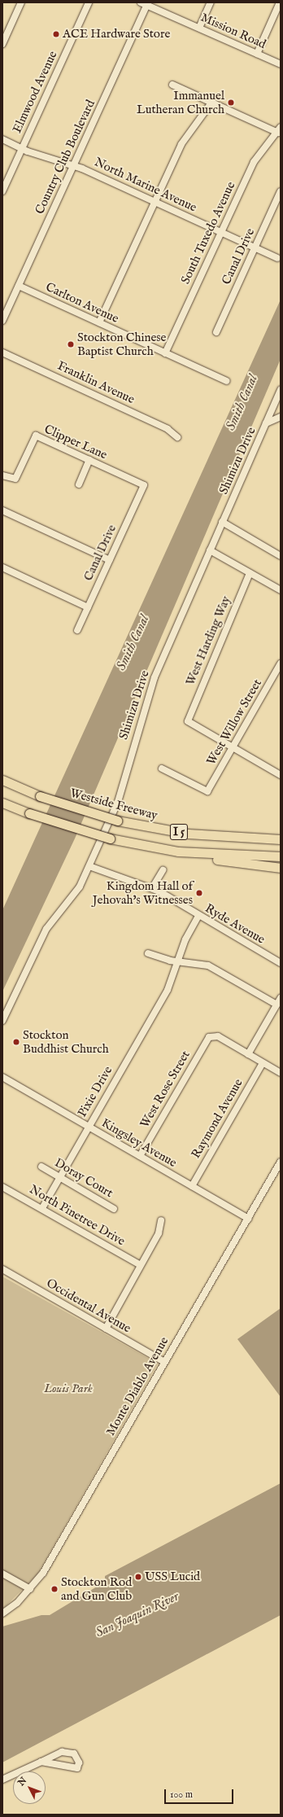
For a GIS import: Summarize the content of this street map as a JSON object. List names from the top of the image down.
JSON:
{
  "streets": {
    "highway": ["Westside Freeway", "I 5"],
    "street": [
      "Mission Road",
      "Elmwood Avenue",
      "Country Club Boulevard",
      "North Marine Avenue",
      "South Tuxedo Avenue",
      "Canal Drive",
      "Carlton Avenue",
      "Franklin Avenue",
      "Clipper Lane",
      "Shimizu Drive",
      "West Harding Way",
      "West Willow Street",
      "Ryde Avenue",
      "West Rose Street",
      "Pixie Drive",
      "Raymond Avenue",
      "Kingsley Avenue",
      "Doray Court",
      "North Pinetree Drive",
      "Occidental Avenue",
      "Monte Diablo Avenue"
    ]
  },
  "crossings": [
    ["Mission Road", "Country Club Boulevard"],
    ["Elmwood Avenue", "North Marine Avenue"],
    ["Country Club Boulevard", "North Marine Avenue"],
    ["Country Club Boulevard", "Carlton Avenue"],
    ["North Marine Avenue", "South Tuxedo Avenue"],
    ["North Marine Avenue", "Canal Drive"],
    ["South Tuxedo Avenue", "Carlton Avenue"],
    ["Canal Drive", "Clipper Lane"],
    ["Shimizu Drive", "Ryde Avenue"],
    ["West Harding Way", "West Willow Street"],
    ["Ryde Avenue", "Pixie Drive"],
    ["West Rose Street", "Kingsley Avenue"],
    ["Pixie Drive", "Kingsley Avenue"],
    ["Pixie Drive", "Doray Court"],
    ["Pixie Drive", "North Pinetree Drive"],
    ["Raymond Avenue", "Kingsley Avenue"],
    ["Kingsley Avenue", "Monte Diablo Avenue"],
    ["Occidental Avenue", "Monte Diablo Avenue"]
  ],
  "water": ["Smith Canal", "San Joaquin River"],
  "parks": ["Louis Park"],
  "places": [
    "ACE Hardware Store",
    "Immanuel Lutheran Church",
    "Stockton Chinese Baptist Church",
    "Kingdom Hall of Jehovah's Witnesses",
    "Stockton Buddhist Church",
    "USS Lucid",
    "Stockton Rod and Gun Club"
  ],
  "scale_bar": "100 m",
  "north": "top left"
}
